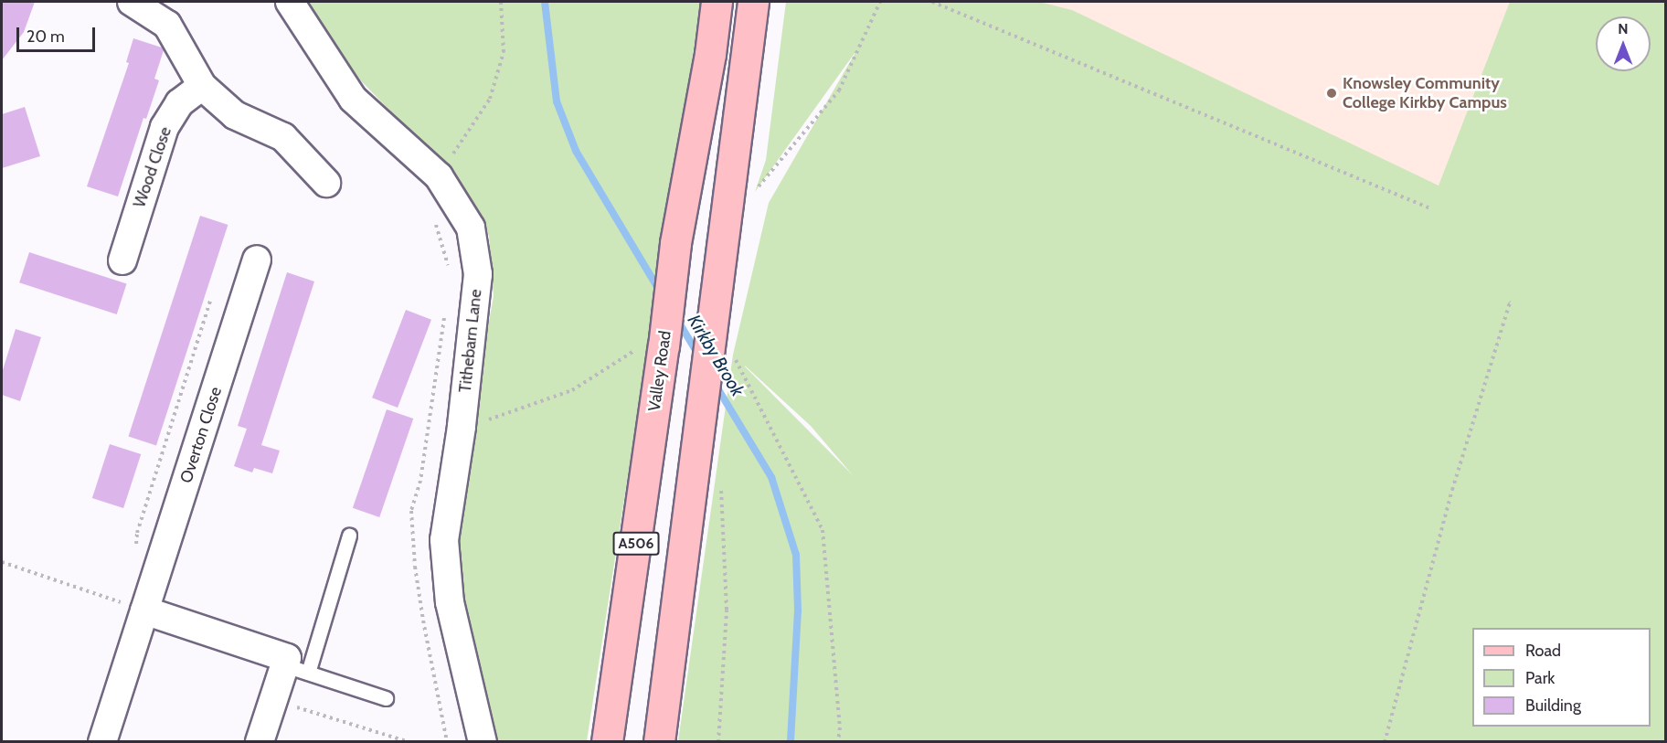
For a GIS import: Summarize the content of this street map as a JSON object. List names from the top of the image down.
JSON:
{
  "streets": {
    "main road": ["Valley Road", "A506"],
    "street": ["Wood Close", "Tithebarn Lane", "Overton Close"]
  },
  "water": ["Kirkby Brook"],
  "places": ["Knowsley Community College Kirkby Campus"],
  "legend": ["Road", "Park", "Building"],
  "scale_bar": "20 m",
  "north": "top"
}
